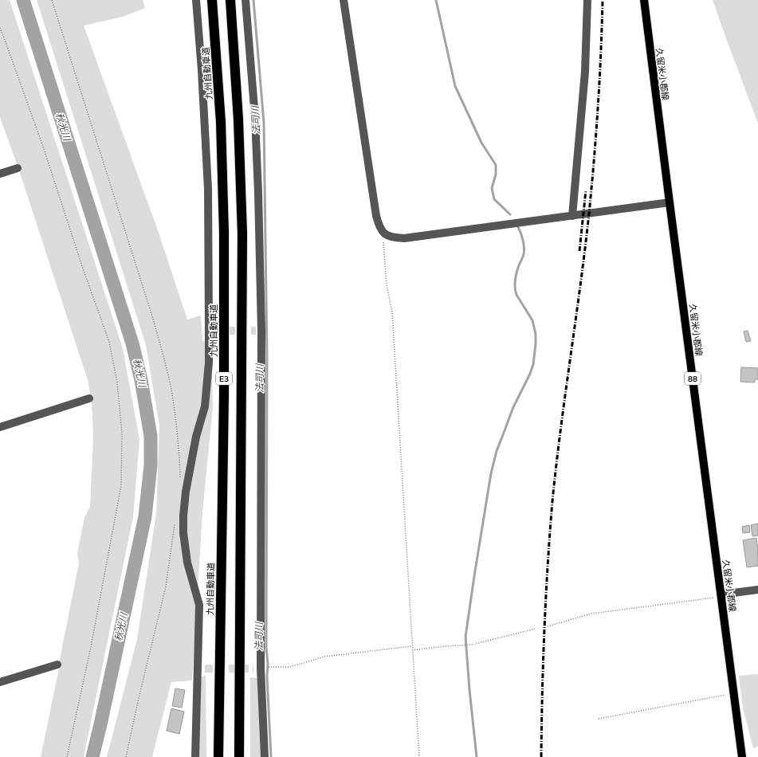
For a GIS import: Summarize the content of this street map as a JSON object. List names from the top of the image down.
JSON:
{
  "streets": {
    "highway": ["九州自動車道", "E3"],
    "main road": ["久留米小郡線", "88"]
  },
  "water": ["法司川", "秋光川"]
}
